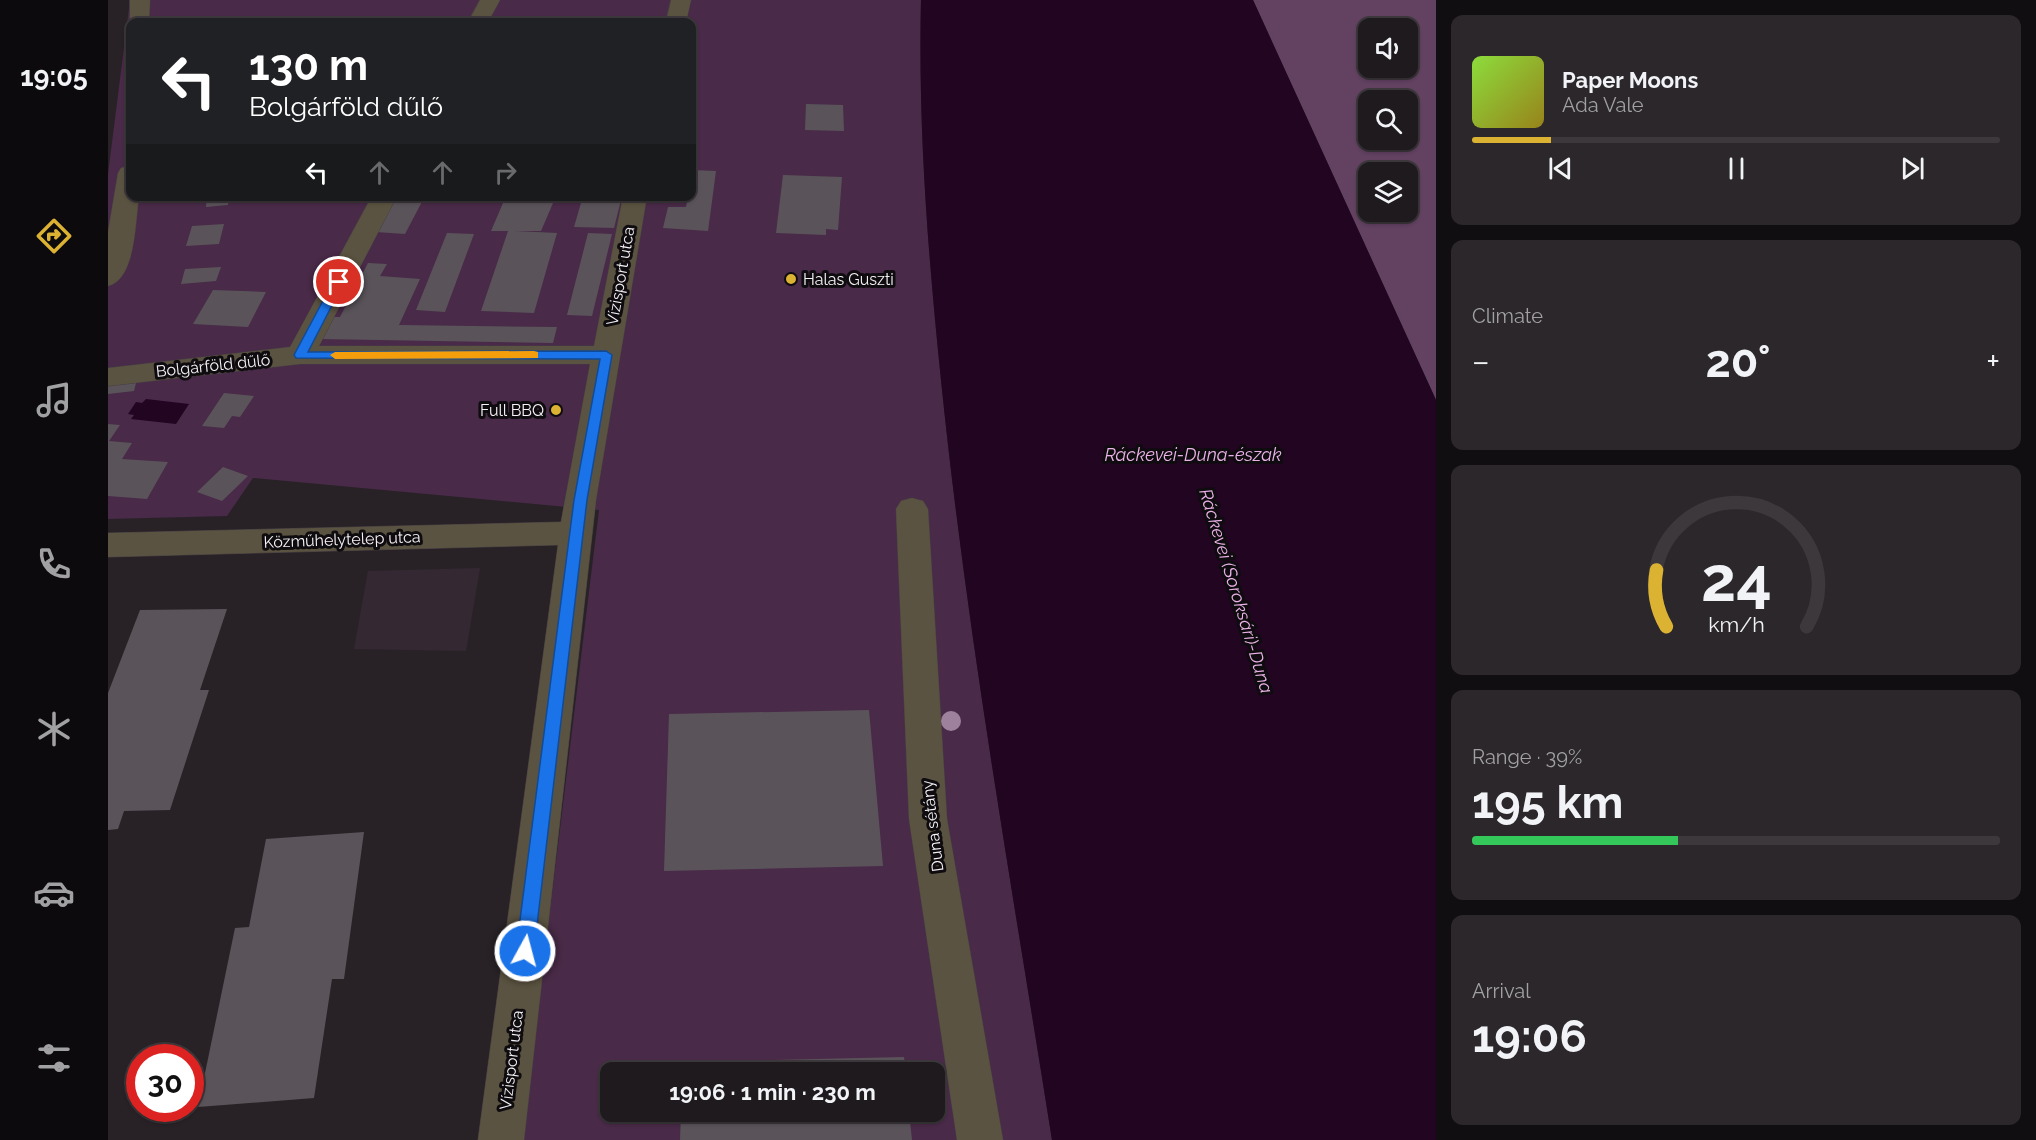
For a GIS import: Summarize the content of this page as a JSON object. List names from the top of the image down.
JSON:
{
  "streets": {
    "street": [
      "Vízisport utca",
      "Bolgárföld dűlő",
      "Közműhelytelep utca",
      "Duna sétány"
    ]
  },
  "crossings": [
    ["Vízisport utca", "Bolgárföld dűlő"],
    ["Vízisport utca", "Közműhelytelep utca"]
  ],
  "water": ["Ráckevei-Duna-észak", "Ráckevei (Soroksári)-Duna"],
  "places": ["Halas Guszti", "Full BBQ"],
  "page": {
    "tabs": "19:05",
    "turn": ["130 m", "Bolgárföld dűlő"],
    "song": ["Paper Moons", "Ada Vale"],
    "tile": [
      "Climate",
      ["Range · 39%", "195 km"],
      ["Arrival", "19:06"]
    ],
    "heat": ["−", "20°", "+"],
    "limit": "30",
    "trip": "19:06 · 1 min · 230 m",
    "gauge": ["24", "km/h"]
  }
}
